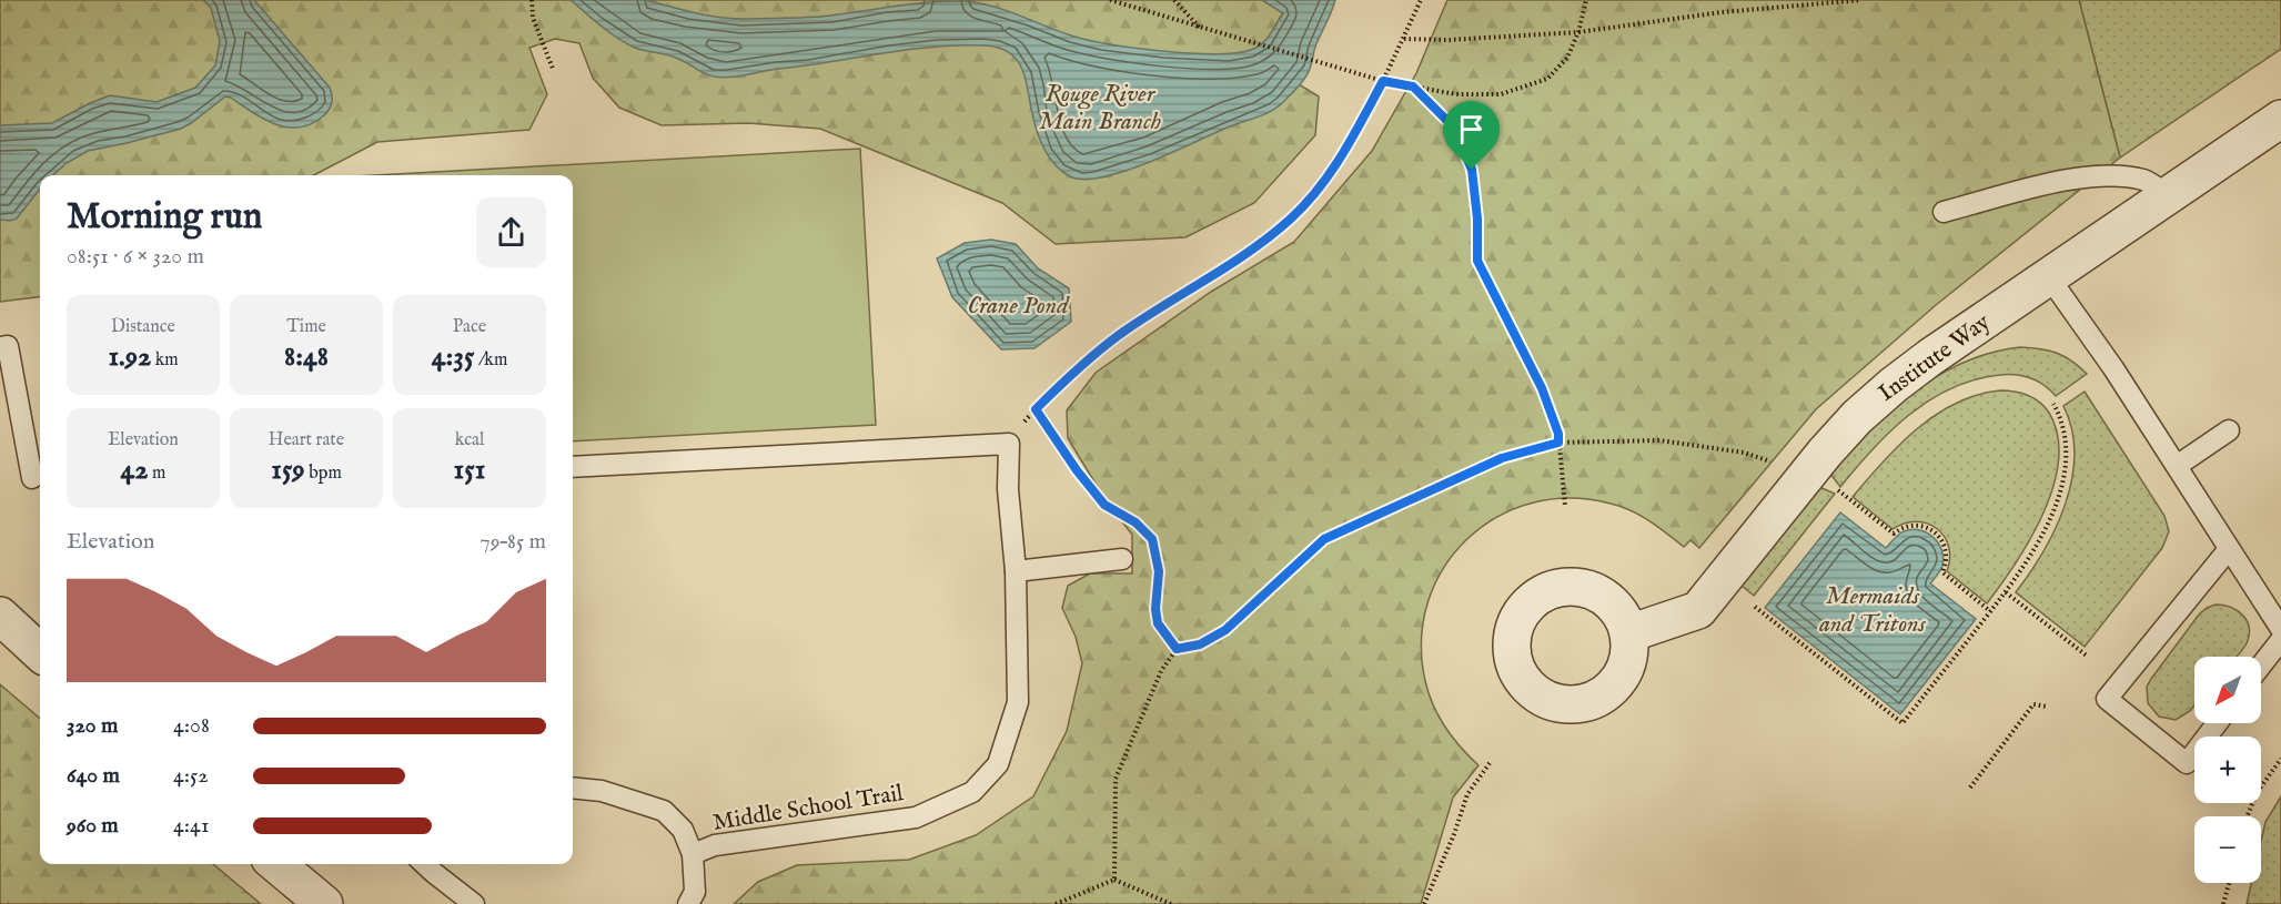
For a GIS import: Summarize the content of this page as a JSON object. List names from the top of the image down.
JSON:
{
  "streets": {
    "street": ["Institute Way"],
    "lane": ["Middle School Trail"]
  },
  "water": ["Rouge River Main Branch", "Crane Pond", "Mermaids and Tritons"],
  "north": "bottom left",
  "page": {
    "heading": ["Morning run", "08:51 · 6 × 320 m"],
    "stats": [
      ["Distance", "1.92 km"],
      ["Time", "8:48"],
      ["Pace", "4:35 /km"],
      ["Elevation", "42 m"],
      ["Heart rate", "159 bpm"],
      ["kcal", "151"]
    ],
    "chart": ["Elevation", "79–85 m"],
    "map_buttons": ["+", "−"],
    "list": [
      {
        "name": "320 m",
        "note": "4:08"
      },
      {
        "name": "640 m",
        "note": "4:52"
      },
      {
        "name": "960 m",
        "note": "4:41"
      }
    ]
  }
}
